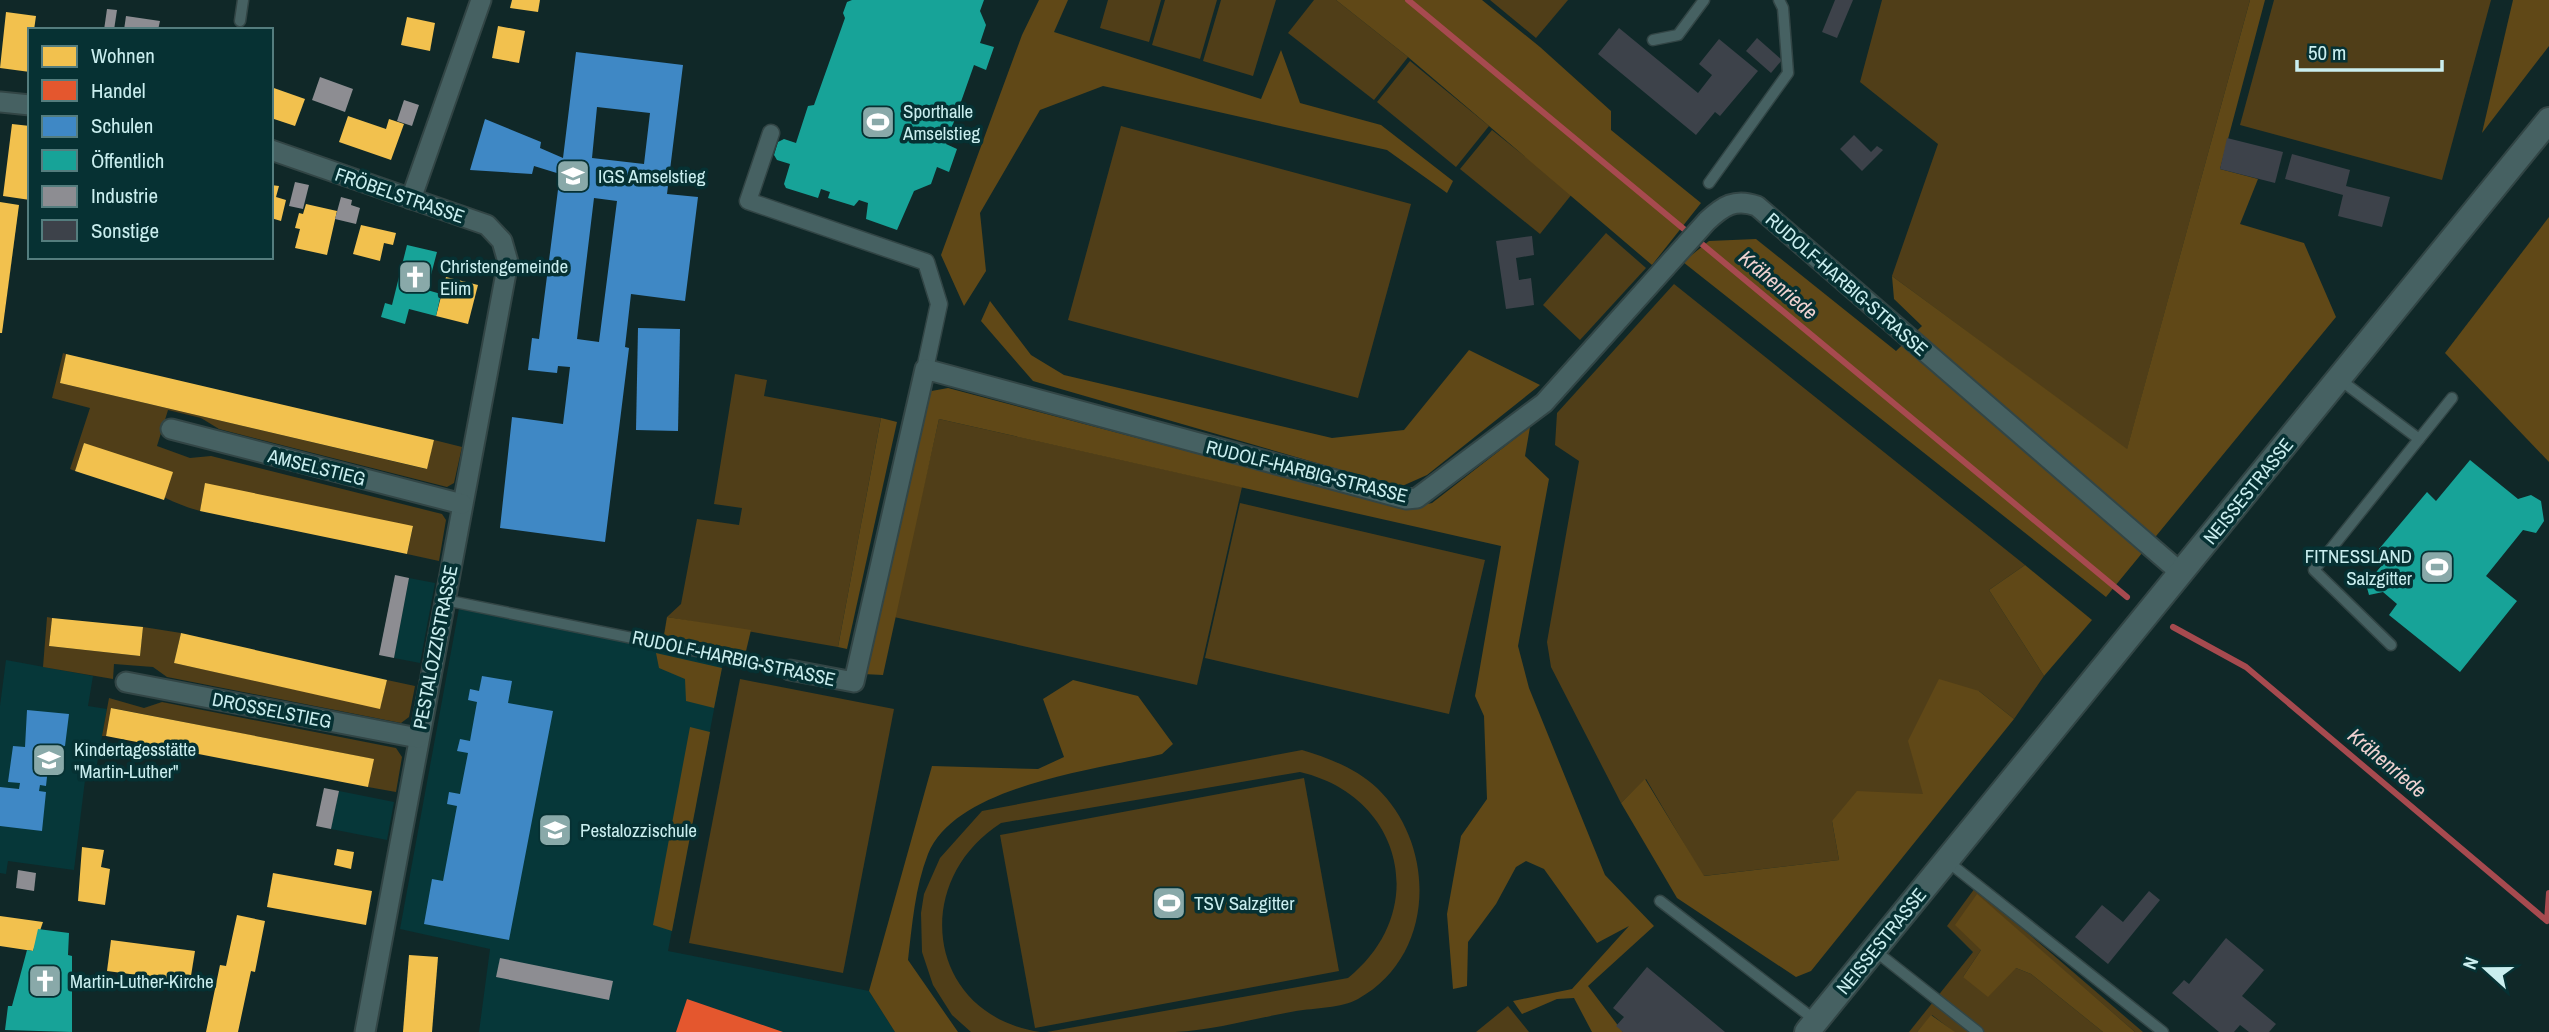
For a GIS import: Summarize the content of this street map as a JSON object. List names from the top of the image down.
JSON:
{
  "streets": {
    "street": [
      "FRÖBELSTRASSE",
      "RUDOLF-HARBIG-STRASSE",
      "AMSELSTIEG",
      "NEISSESTRASSE",
      "PESTALOZZISTRASSE",
      "DROSSELSTIEG"
    ]
  },
  "crossings": [
    ["FRÖBELSTRASSE", "PESTALOZZISTRASSE"],
    ["RUDOLF-HARBIG-STRASSE", "NEISSESTRASSE"],
    ["RUDOLF-HARBIG-STRASSE", "PESTALOZZISTRASSE"],
    ["AMSELSTIEG", "PESTALOZZISTRASSE"],
    ["PESTALOZZISTRASSE", "DROSSELSTIEG"]
  ],
  "water": ["Krähenriede"],
  "places": {
    "sports": ["Sporthalle Amselstieg", "FITNESSLAND Salzgitter", "TSV Salzgitter"],
    "school or university": ["IGS Amselstieg", "Kindertagesstätte \"Martin-Luther\"", "Pestalozzischule"],
    "church": ["Christengemeinde Elim", "Martin-Luther-Kirche"]
  },
  "legend": [
    "Wohnen",
    "Handel",
    "Schulen",
    "Öffentlich",
    "Industrie",
    "Sonstige"
  ],
  "scale_bar": "50 m",
  "north": "left"
}
